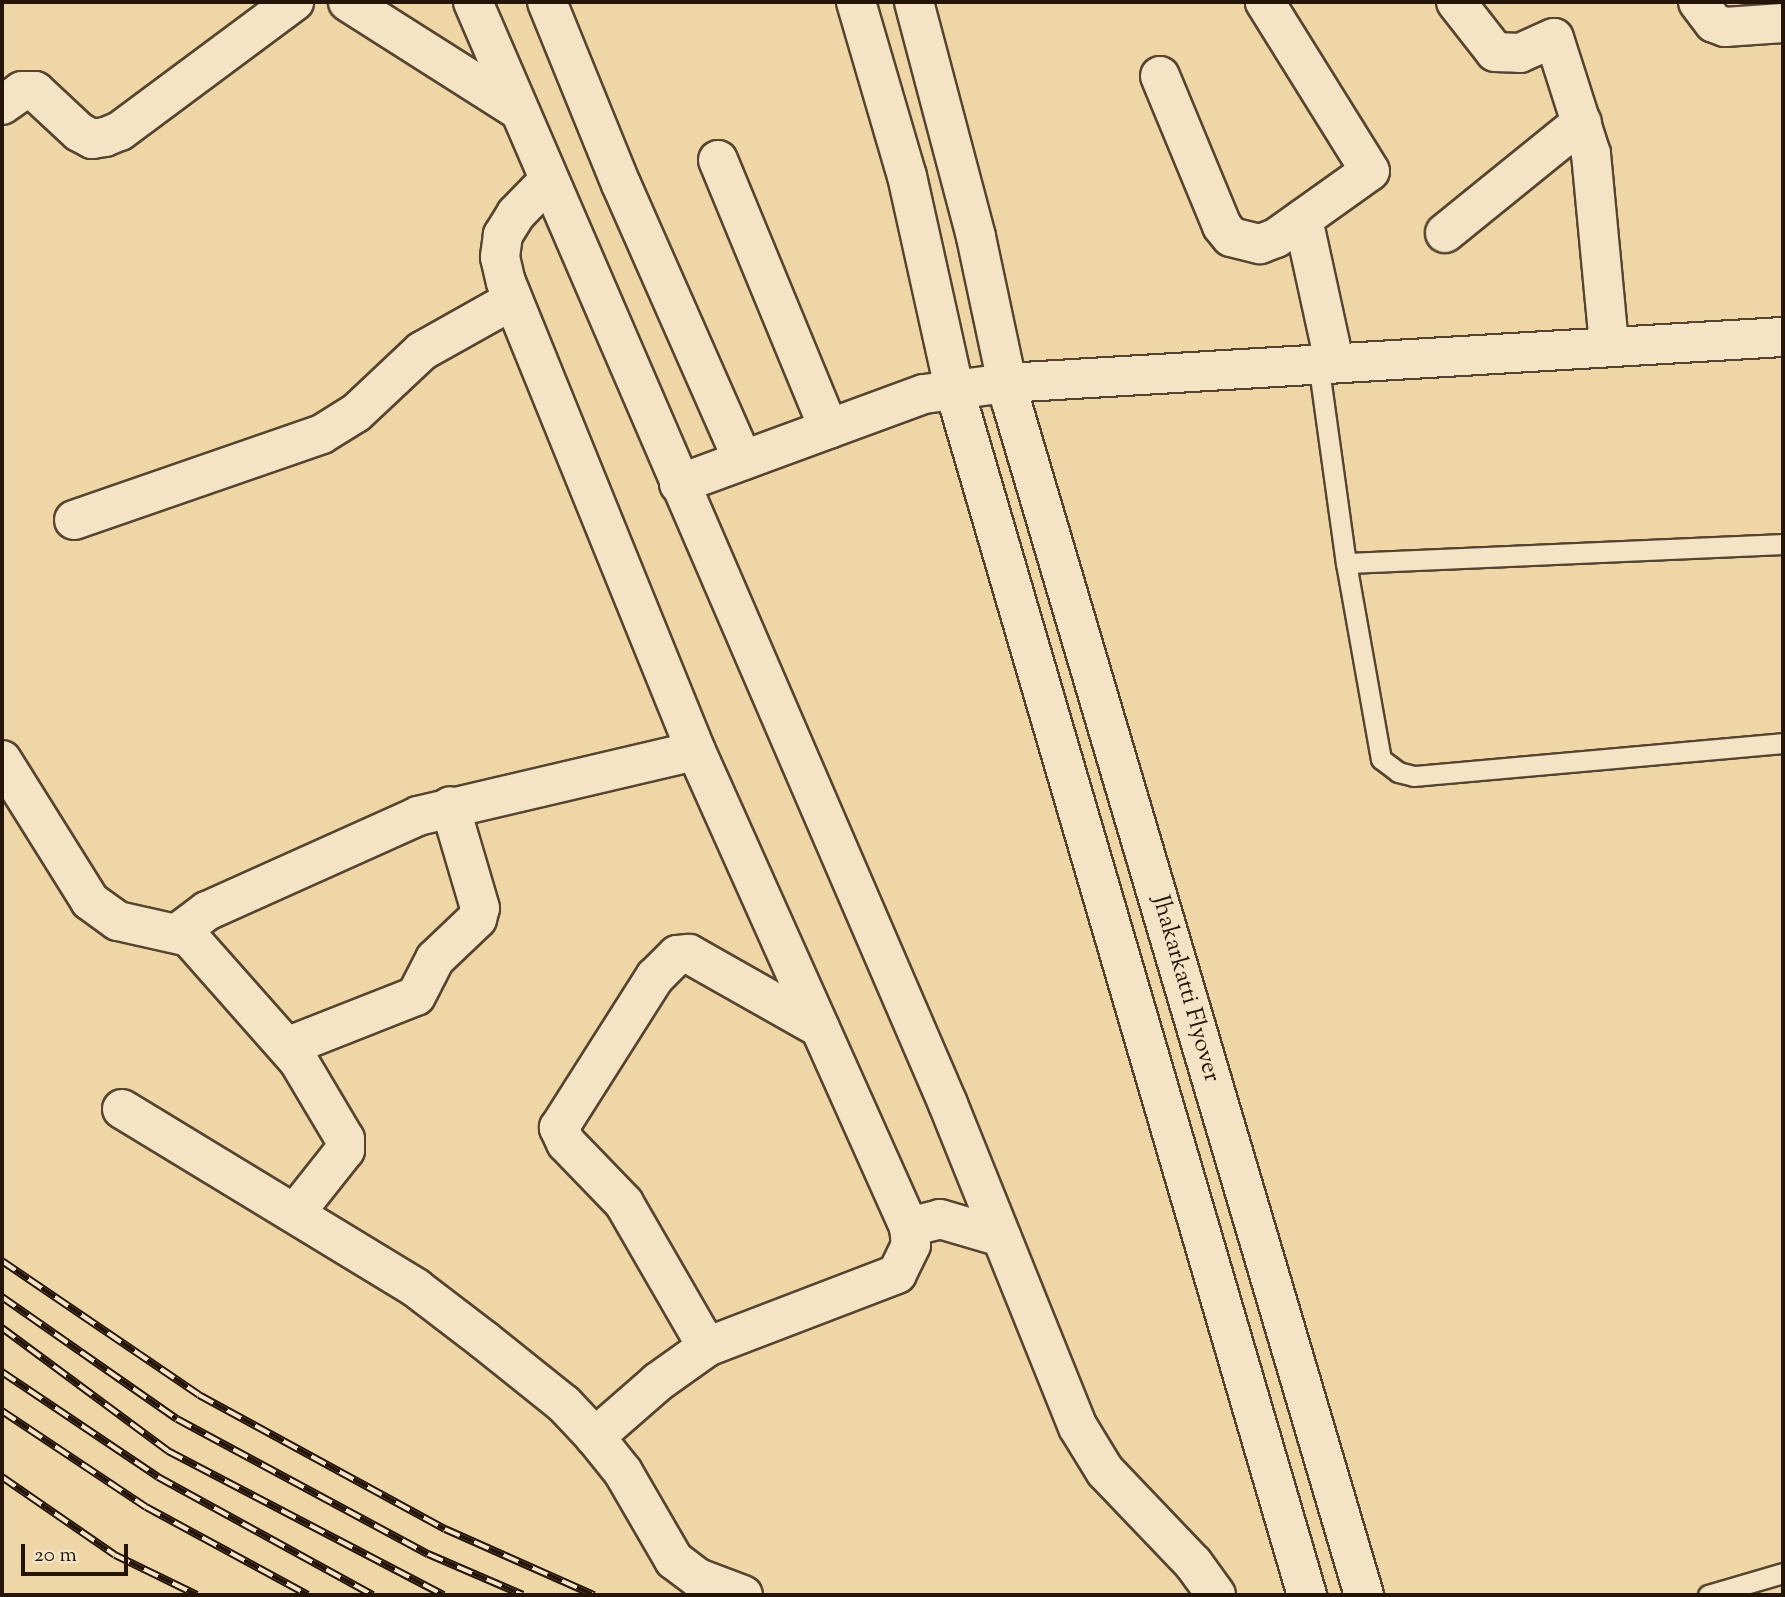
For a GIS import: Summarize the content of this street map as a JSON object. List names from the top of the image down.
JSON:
{
  "streets": {
    "street": ["Jhakarkatti Flyover"]
  },
  "scale_bar": "20 m"
}
